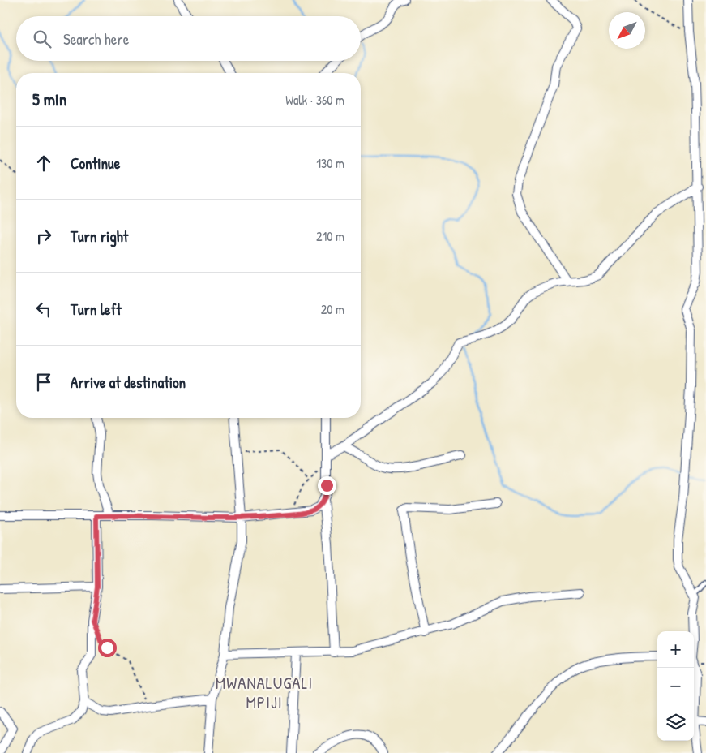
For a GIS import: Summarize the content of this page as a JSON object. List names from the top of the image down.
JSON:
{
  "districts": ["MWANALUGALI MPIJI"],
  "north": "bottom left",
  "page": {
    "search": "Search here",
    "heading": ["5 min", "Walk · 360 m"],
    "list": [
      ["Continue", "130 m"],
      ["Turn right", "210 m"],
      ["Turn left", "20 m"],
      "Arrive at destination"
    ],
    "map_buttons": ["+", "−"]
  }
}
